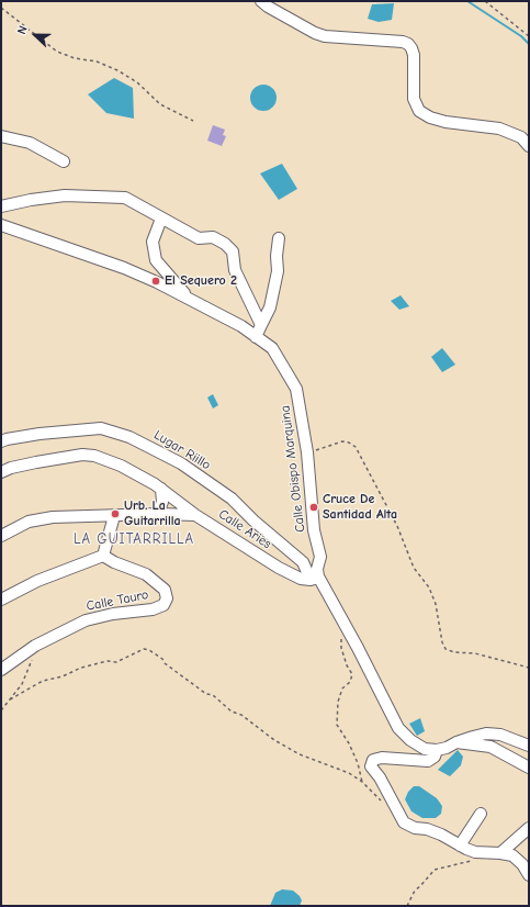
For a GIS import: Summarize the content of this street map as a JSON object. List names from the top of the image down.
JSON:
{
  "streets": {
    "street": [
      "Lugar Riillo",
      "Calle Obispo Marquina",
      "Calle Aries",
      "Calle Tauro"
    ]
  },
  "crossings": [
    ["Lugar Riillo", "Calle Obispo Marquina"],
    ["Lugar Riillo", "Calle Aries"],
    ["Calle Obispo Marquina", "Calle Aries"]
  ],
  "districts": ["LA GUITARRILLA"],
  "places": ["El Sequero 2", "Cruce De Santidad Alta", "Urb. La Guitarrilla"],
  "north": "left"
}
